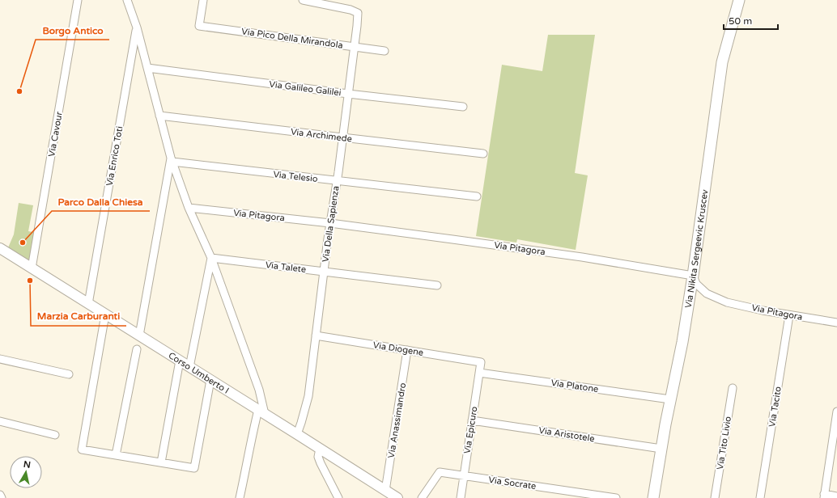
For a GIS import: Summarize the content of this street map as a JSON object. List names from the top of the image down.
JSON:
{
  "streets": {
    "main road": ["Via Nikita Sergeevic Kruscev"],
    "street": [
      "Via Pico Della Mirandola",
      "Via Galileo Galilei",
      "Via Cavour",
      "Via Archimede",
      "Via Enrico Toti",
      "Via Telesio",
      "Via Pitagora",
      "Via Della Sapienza",
      "Via Talete",
      "Via Diogene",
      "Corso Umberto I",
      "Via Platone",
      "Via Tacito",
      "Via Anassimandro",
      "Via Epicuro",
      "Via Aristotele",
      "Via Tito Livio",
      "Via Socrate"
    ]
  },
  "crossings": [
    ["Via Pico Della Mirandola", "Via Della Sapienza"],
    ["Via Galileo Galilei", "Via Della Sapienza"],
    ["Via Cavour", "Corso Umberto I"],
    ["Via Archimede", "Via Della Sapienza"],
    ["Via Enrico Toti", "Corso Umberto I"],
    ["Via Telesio", "Via Della Sapienza"],
    ["Via Pitagora", "Via Della Sapienza"],
    ["Via Pitagora", "Via Nikita Sergeevic Kruscev"],
    ["Via Pitagora", "Via Tacito"],
    ["Via Della Sapienza", "Via Talete"],
    ["Via Della Sapienza", "Via Diogene"],
    ["Via Della Sapienza", "Corso Umberto I"],
    ["Via Nikita Sergeevic Kruscev", "Via Platone"],
    ["Via Nikita Sergeevic Kruscev", "Via Aristotele"],
    ["Via Diogene", "Via Anassimandro"],
    ["Via Diogene", "Via Epicuro"],
    ["Corso Umberto I", "Via Anassimandro"],
    ["Via Platone", "Via Epicuro"],
    ["Via Epicuro", "Via Aristotele"],
    ["Via Epicuro", "Via Socrate"]
  ],
  "places": ["Borgo Antico", "Parco Dalla Chiesa", "Marzia Carburanti"],
  "scale_bar": "50 m",
  "north": "top"
}
